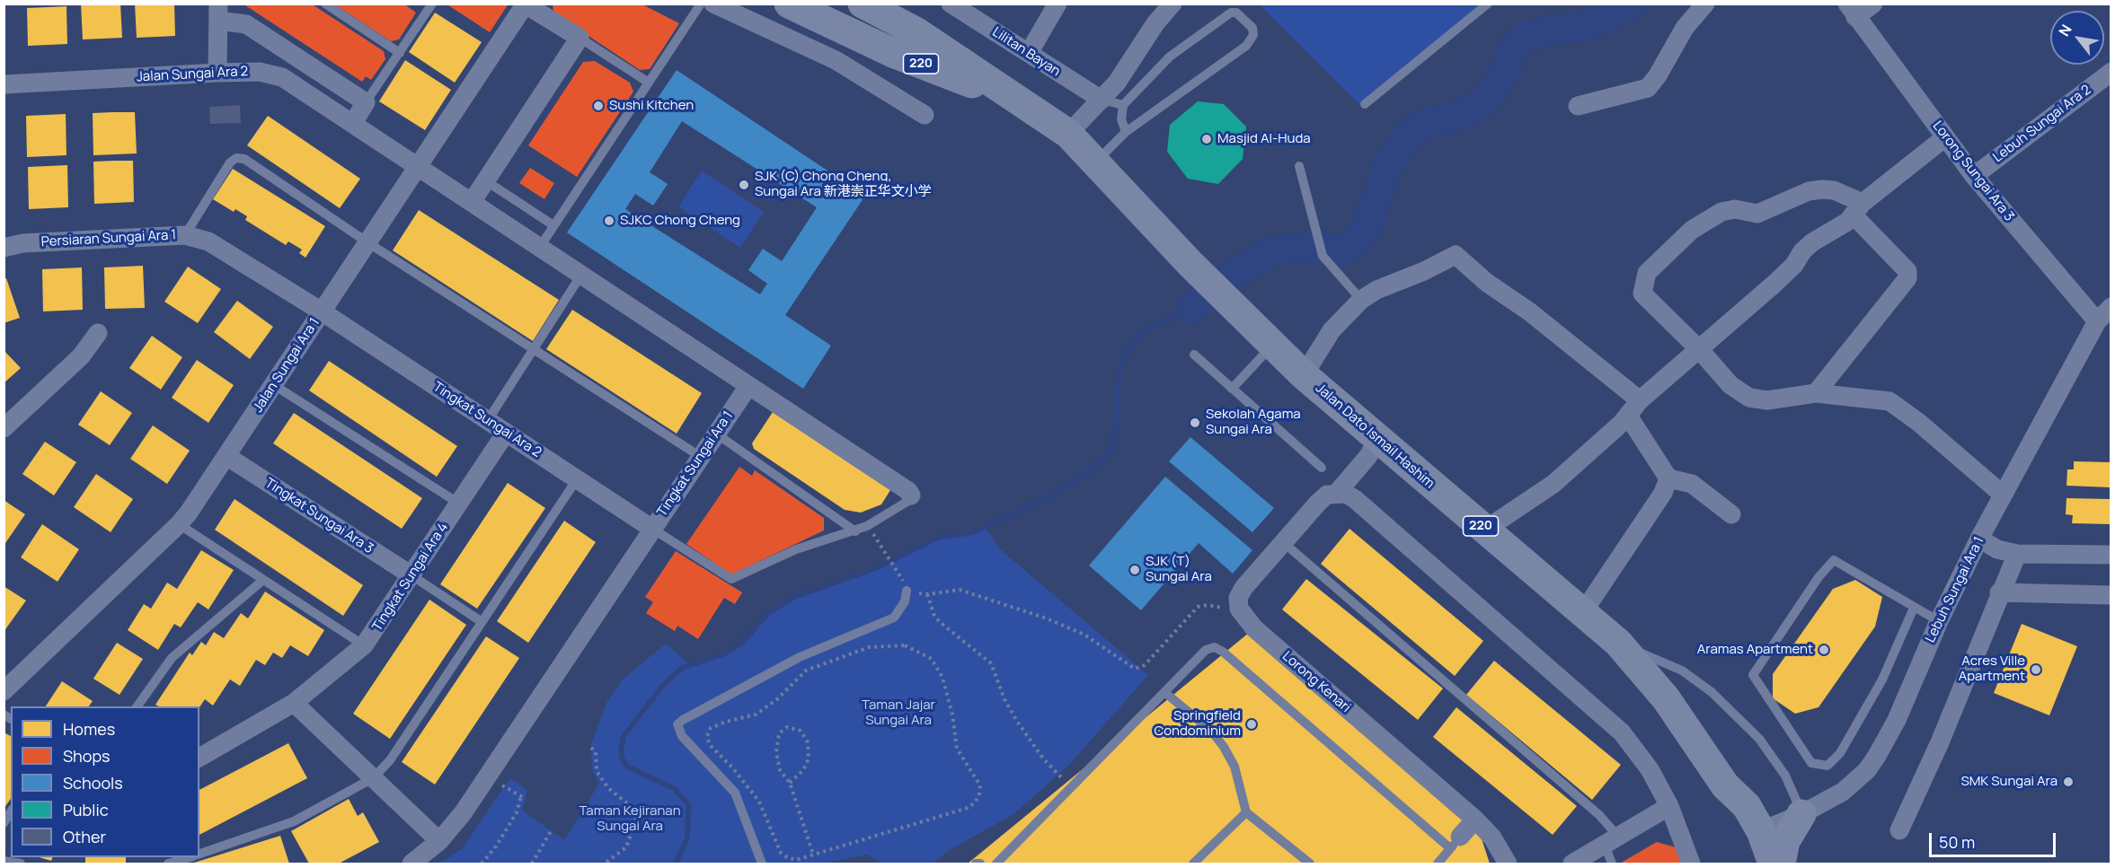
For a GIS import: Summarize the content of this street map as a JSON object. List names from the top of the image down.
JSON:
{
  "streets": {
    "main road": ["220", "Jalan Dato Ismail Hashim"],
    "street": [
      "Lilitan Bayan",
      "Jalan Sungai Ara 2",
      "Lebuh Sungai Ara 2",
      "Lorong Sungai Ara 3",
      "Persiaran Sungai Ara 1",
      "Jalan Sungai Ara 1",
      "Tingkat Sungai Ara 2",
      "Tingkat Sungai Ara 1",
      "Tingkat Sungai Ara 3",
      "Tingkat Sungai Ara 4",
      "Lebuh Sungai Ara 1",
      "Lorong Kenari"
    ]
  },
  "crossings": [
    ["Jalan Sungai Ara 2", "Jalan Sungai Ara 1"],
    ["Lebuh Sungai Ara 2", "Lorong Sungai Ara 3"],
    ["Lorong Sungai Ara 3", "Lebuh Sungai Ara 1"],
    ["Persiaran Sungai Ara 1", "Jalan Sungai Ara 1"],
    ["Persiaran Sungai Ara 1", "Tingkat Sungai Ara 2"],
    ["Jalan Sungai Ara 1", "Tingkat Sungai Ara 2"],
    ["Jalan Sungai Ara 1", "Tingkat Sungai Ara 3"],
    ["Tingkat Sungai Ara 2", "Tingkat Sungai Ara 1"],
    ["Tingkat Sungai Ara 2", "Tingkat Sungai Ara 4"],
    ["Jalan Dato Ismail Hashim", "Lebuh Sungai Ara 1"],
    ["Tingkat Sungai Ara 3", "Tingkat Sungai Ara 4"]
  ],
  "parks": ["Taman Jajar Sungai Ara", "Taman Kejiranan Sungai Ara"],
  "places": [
    "Sushi Kitchen",
    "Masjid Al-Huda",
    "SJK (C) Chong Cheng, Sungai Ara 新港崇正华文小学",
    "SJKC Chong Cheng",
    "Sekolah Agama Sungai Ara",
    "SJK (T) Sungai Ara",
    "Aramas Apartment",
    "Acres Ville Apartment",
    "Springfield Condominium",
    "SMK Sungai Ara"
  ],
  "legend": [
    "Homes",
    "Shops",
    "Schools",
    "Public",
    "Other"
  ],
  "scale_bar": "50 m",
  "north": "top left"
}
